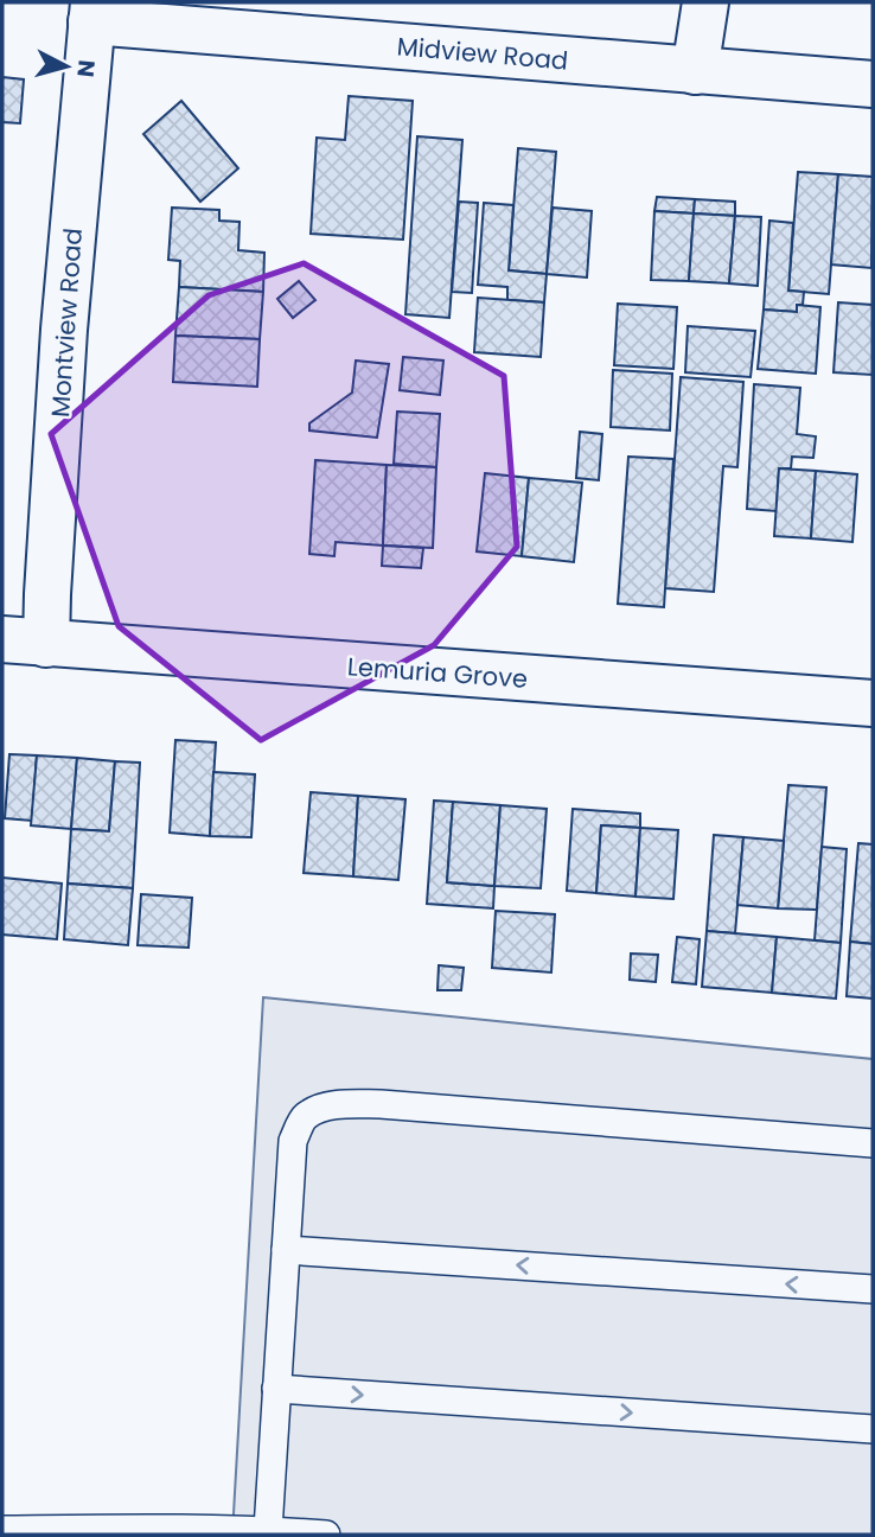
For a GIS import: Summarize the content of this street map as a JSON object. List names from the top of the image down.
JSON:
{
  "streets": {
    "street": ["Midview Road", "Montview Road", "Lemuria Grove"]
  },
  "crossings": [
    ["Midview Road", "Montview Road"],
    ["Montview Road", "Lemuria Grove"]
  ],
  "north": "right"
}
